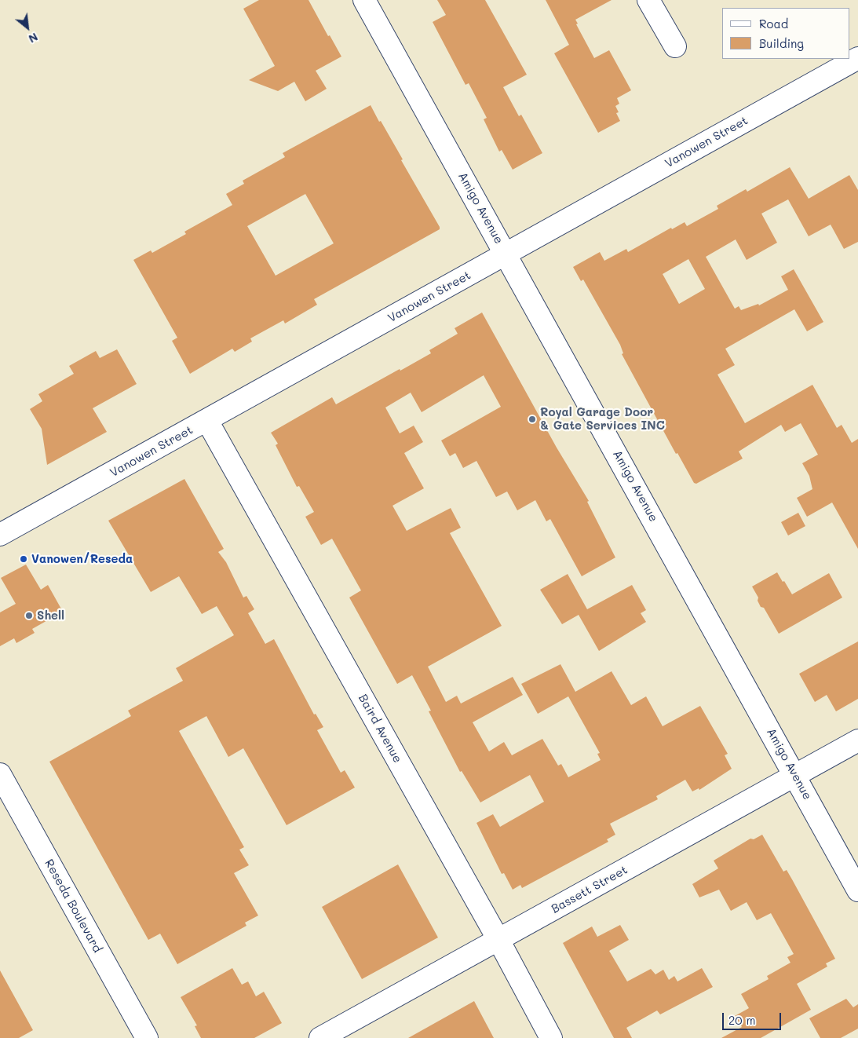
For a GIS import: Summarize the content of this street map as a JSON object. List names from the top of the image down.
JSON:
{
  "streets": {
    "street": [
      "Vanowen Street",
      "Amigo Avenue",
      "Baird Avenue",
      "Bassett Street",
      "Reseda Boulevard"
    ]
  },
  "crossings": [
    ["Vanowen Street", "Amigo Avenue"],
    ["Vanowen Street", "Baird Avenue"],
    ["Amigo Avenue", "Bassett Street"],
    ["Baird Avenue", "Bassett Street"]
  ],
  "places": ["Royal Garage Door & Gate Services INC", "Vanowen/Reseda", "Shell"],
  "legend": ["Road", "Building"],
  "scale_bar": "20 m",
  "north": "bottom right"
}
